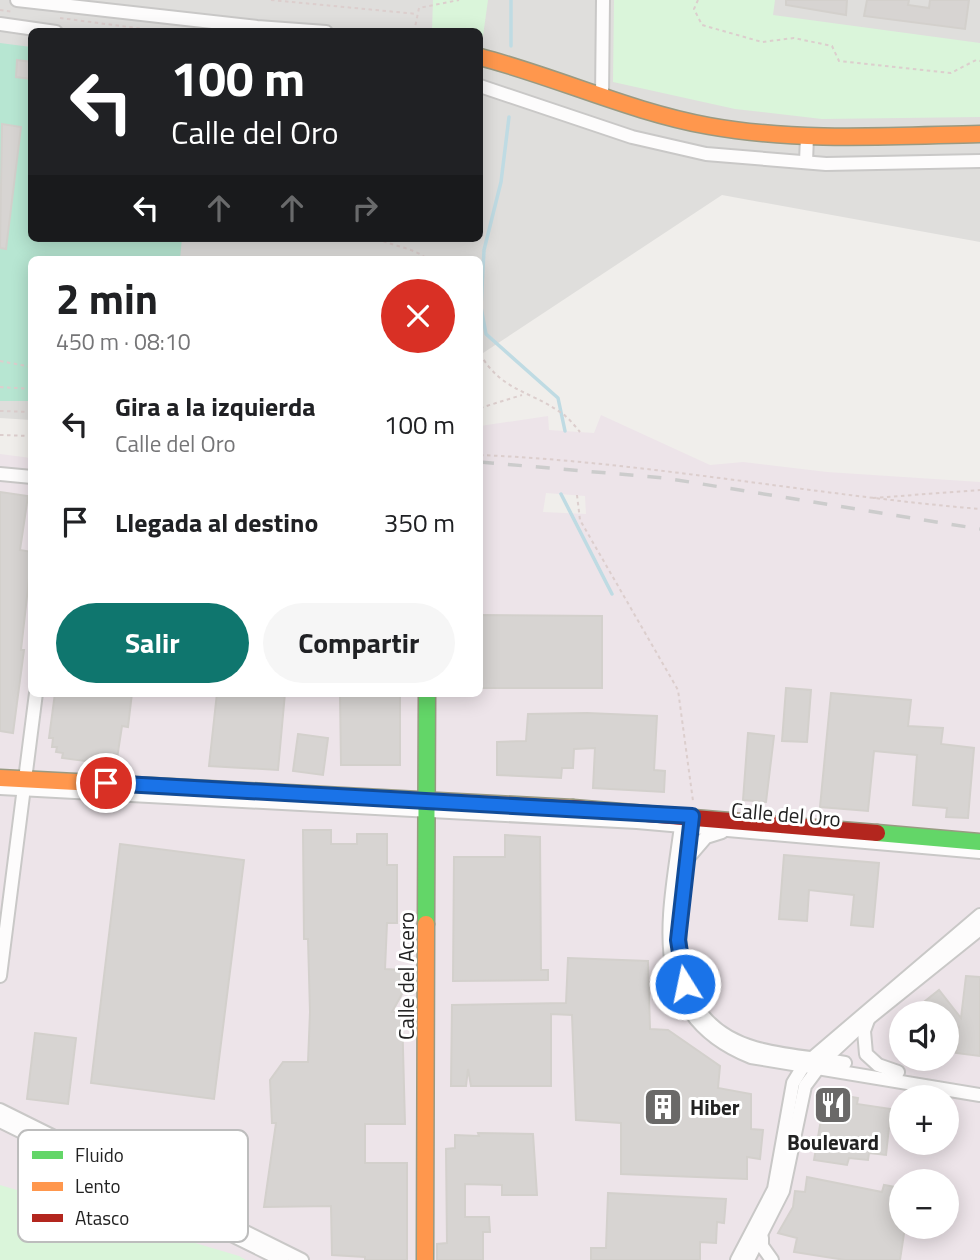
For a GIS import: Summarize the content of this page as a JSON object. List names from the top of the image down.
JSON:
{
  "streets": {
    "street": ["Calle del Oro", "Calle del Acero"]
  },
  "crossings": [
    ["Calle del Oro", "Calle del Acero"]
  ],
  "places": {
    "restaurant": ["Boulevard"],
    "building": ["Hiber"]
  },
  "legend": ["Fluido", "Lento", "Atasco"],
  "page": {
    "turn": ["100 m", "Calle del Oro"],
    "heading": ["2 min", "450 m · 08:10"],
    "list": [
      {
        "name": "Gira a la izquierda",
        "note": "Calle del Oro",
        "value": "100 m"
      },
      {
        "name": "Llegada al destino",
        "value": "350 m"
      }
    ],
    "buttons": ["Salir", "Compartir"],
    "map_buttons": ["+", "−"]
  }
}
